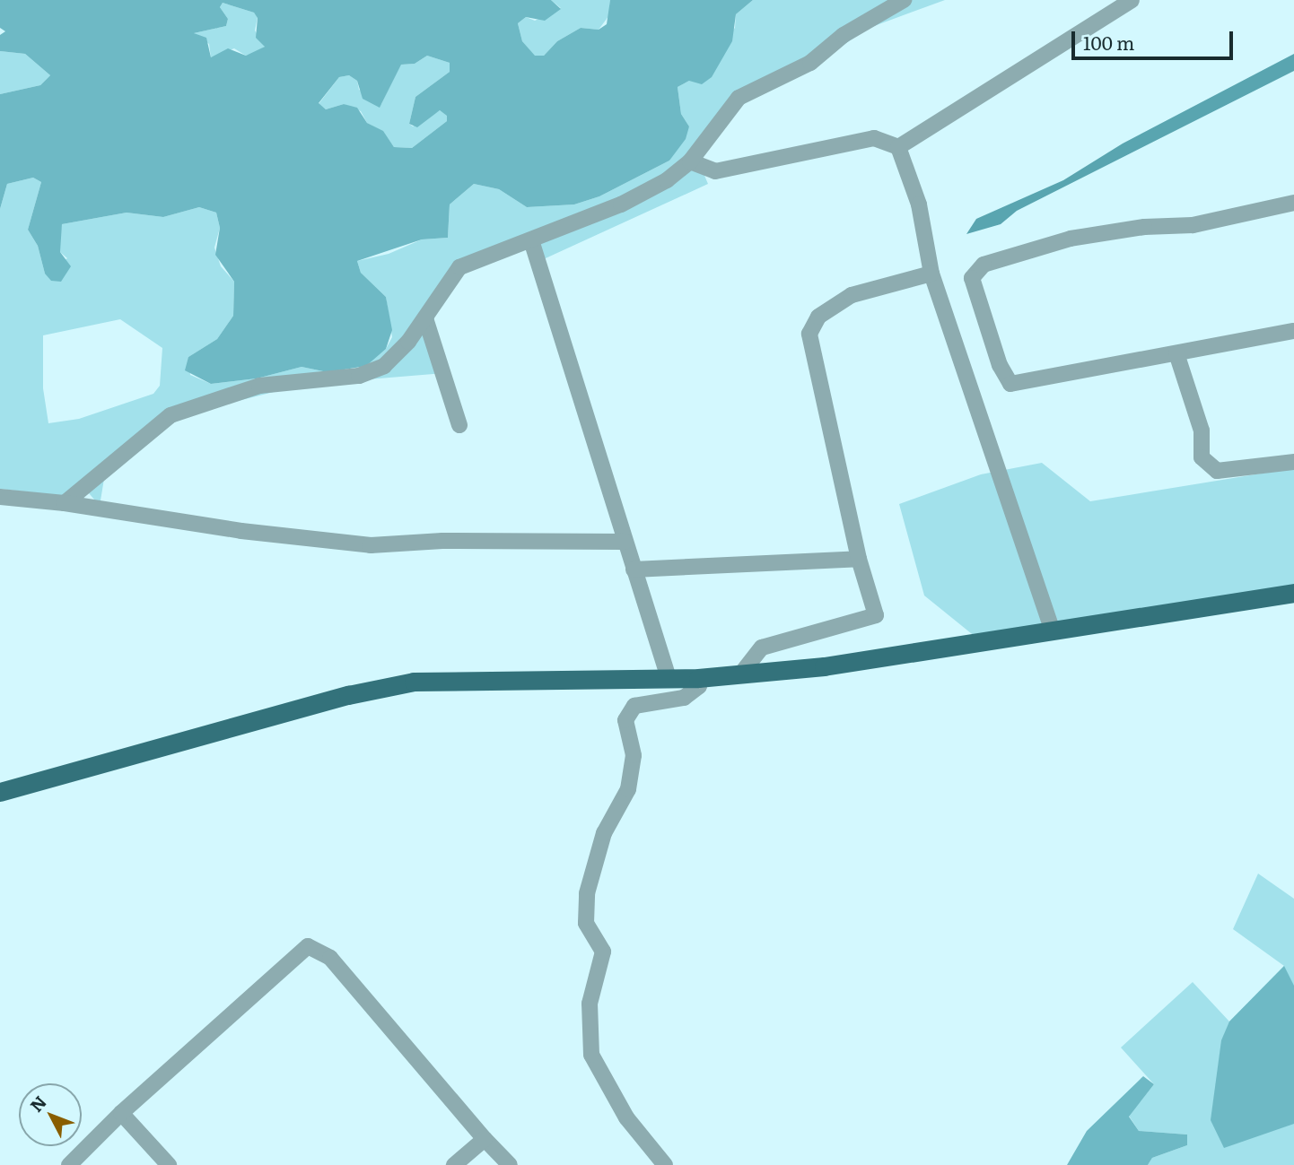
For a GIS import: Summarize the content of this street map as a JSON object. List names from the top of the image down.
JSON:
{
  "scale_bar": "100 m",
  "north": "top left"
}
